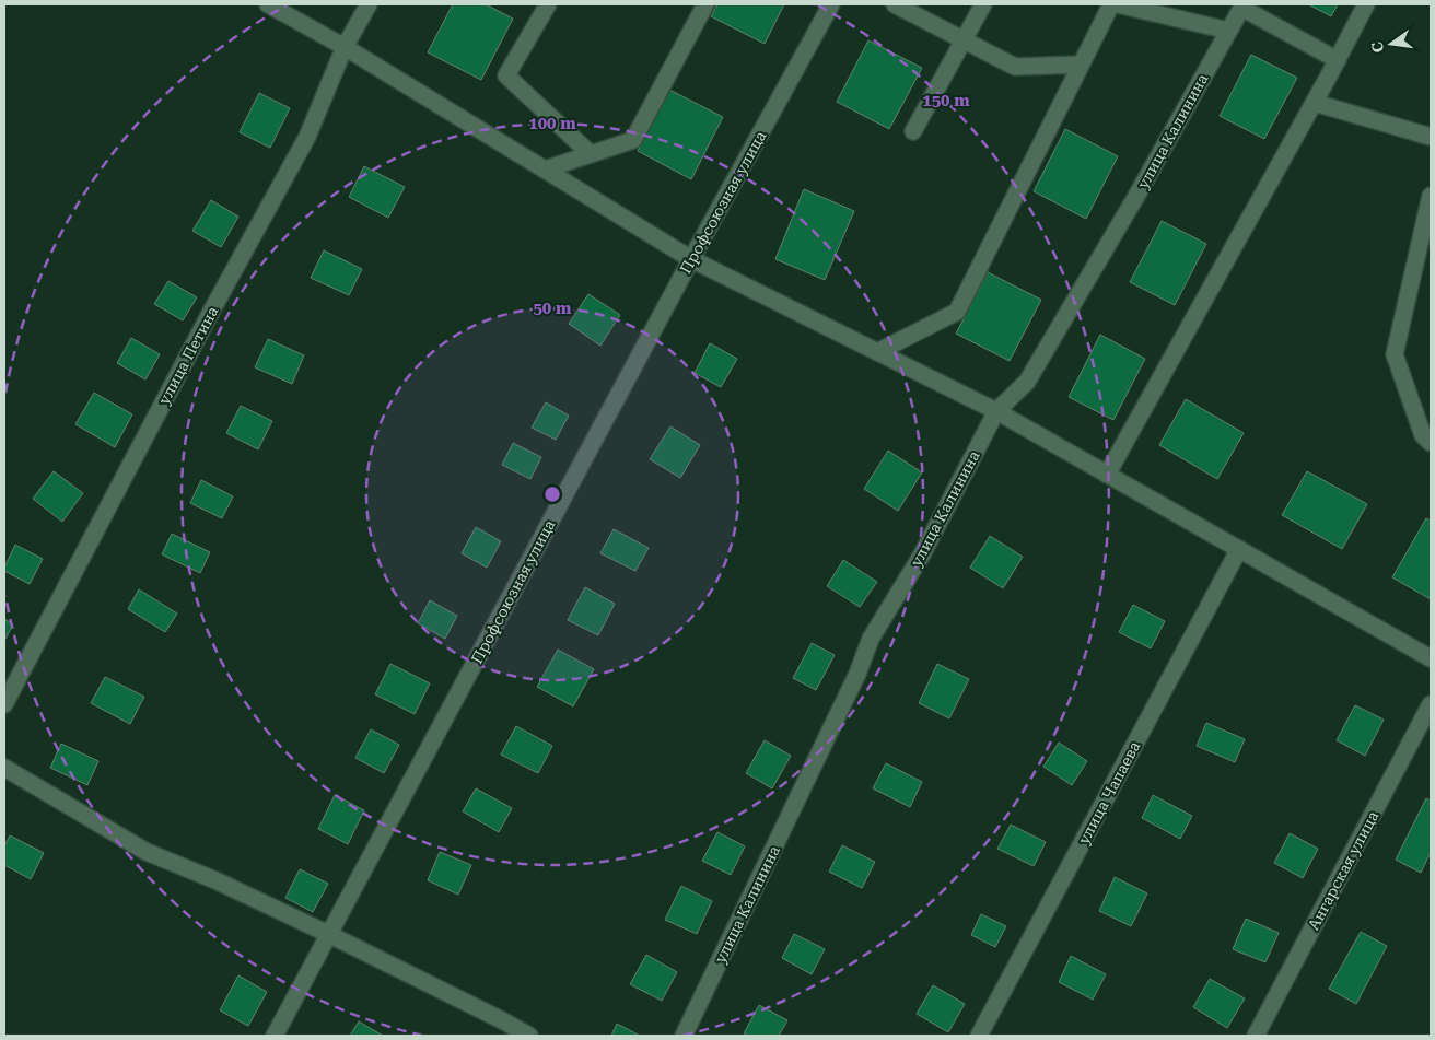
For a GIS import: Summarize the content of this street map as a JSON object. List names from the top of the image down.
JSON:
{
  "streets": {
    "street": [
      "улица Калинина",
      "Профсоюзная улица",
      "улица Петина",
      "улица Чапаева",
      "Ангарская улица"
    ]
  },
  "north": "left",
  "rings": ["150 m", "100 m", "50 m"]
}
